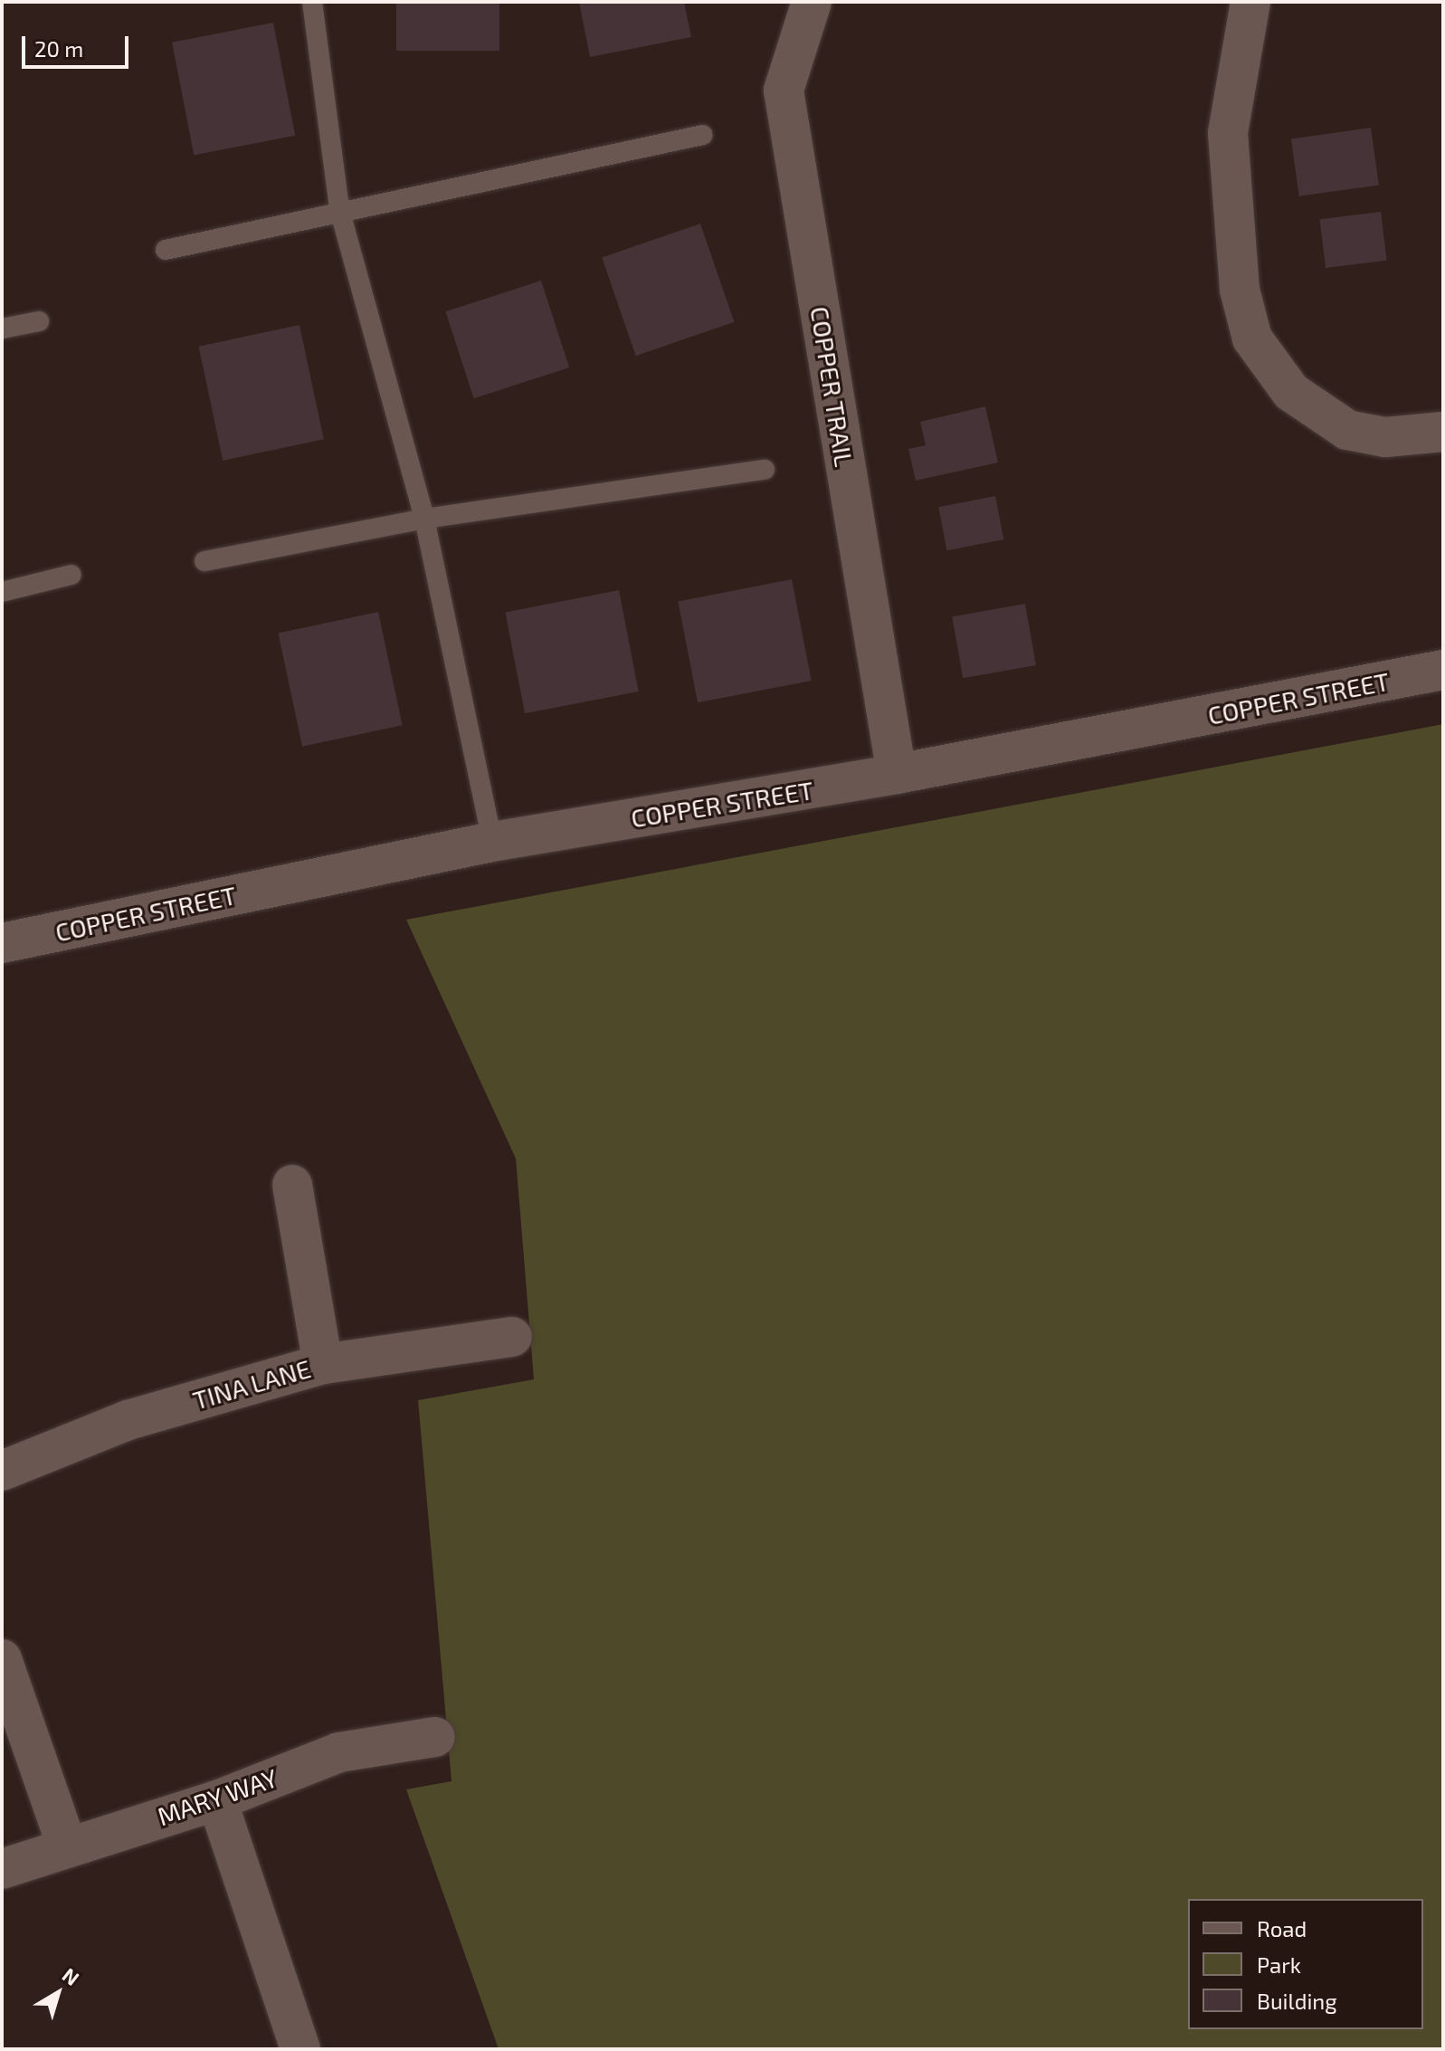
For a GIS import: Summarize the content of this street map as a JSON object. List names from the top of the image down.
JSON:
{
  "streets": {
    "street": [
      "COPPER TRAIL",
      "COPPER STREET",
      "TINA LANE",
      "MARY WAY"
    ]
  },
  "crossings": [
    ["COPPER TRAIL", "COPPER STREET"]
  ],
  "legend": ["Road", "Park", "Building"],
  "scale_bar": "20 m",
  "north": "top right"
}
